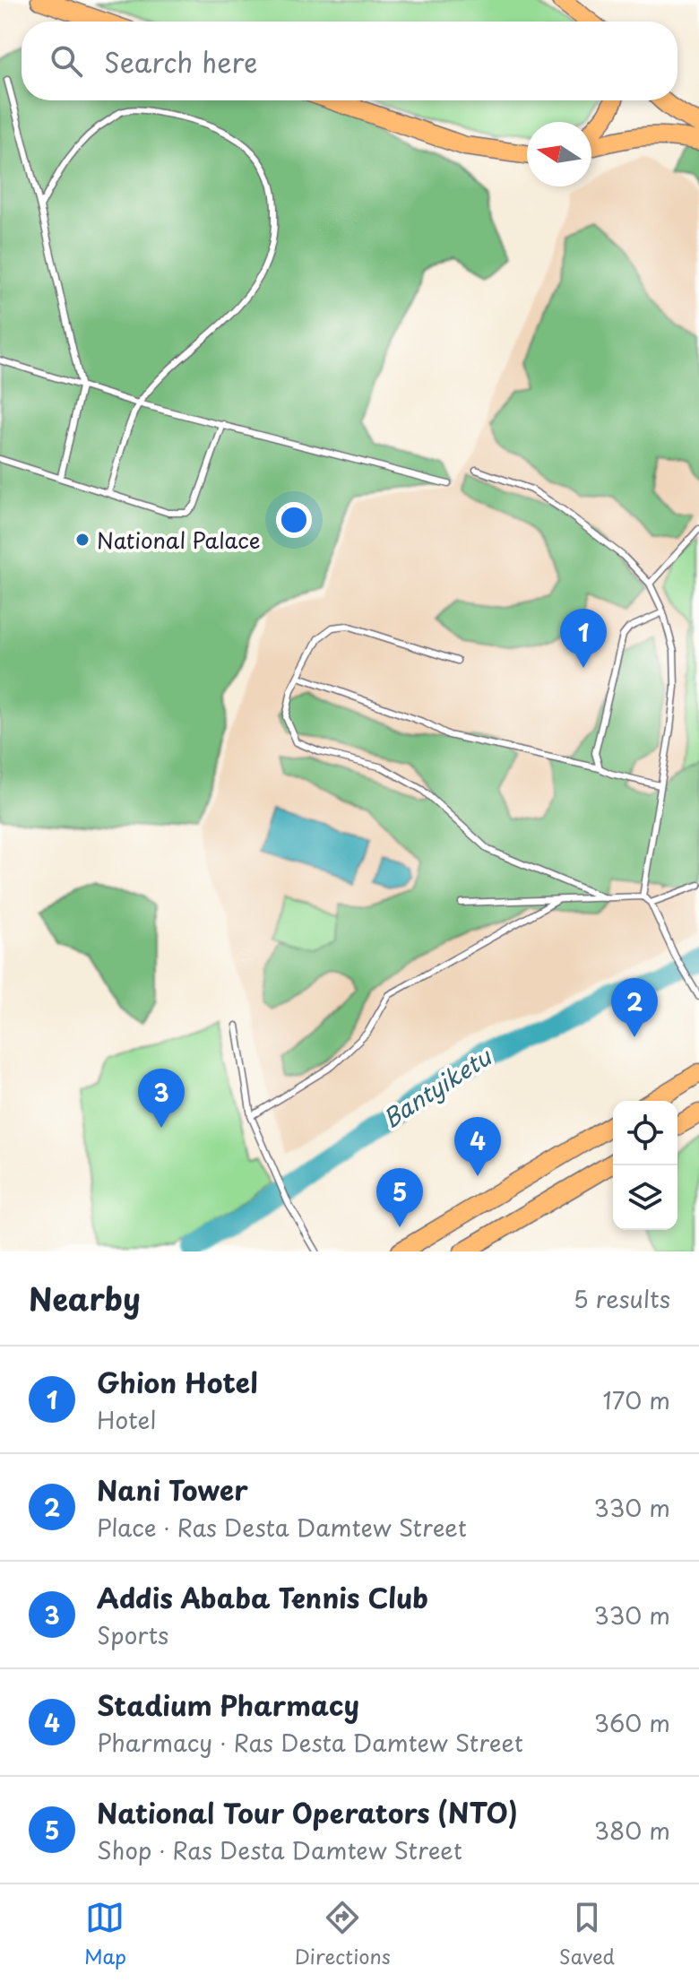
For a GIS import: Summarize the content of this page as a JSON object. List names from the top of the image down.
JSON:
{
  "water": ["Bantyiketu"],
  "places": ["National Palace"],
  "north": "left",
  "page": {
    "search": "Search here",
    "pins": [
      "1",
      "2",
      "3",
      "4",
      "5"
    ],
    "heading": ["Nearby", "5 results"],
    "list": [
      {
        "mark": "1",
        "name": "Ghion Hotel",
        "note": "Hotel",
        "value": "170 m"
      },
      {
        "mark": "2",
        "name": "Nani Tower",
        "note": "Place · Ras Desta Damtew Street",
        "value": "330 m"
      },
      {
        "mark": "3",
        "name": "Addis Ababa Tennis Club",
        "note": "Sports",
        "value": "330 m"
      },
      {
        "mark": "4",
        "name": "Stadium Pharmacy",
        "note": "Pharmacy · Ras Desta Damtew Street",
        "value": "360 m"
      },
      {
        "mark": "5",
        "name": "National Tour Operators (NTO)",
        "note": "Shop · Ras Desta Damtew Street",
        "value": "380 m"
      }
    ],
    "nav": ["Map", "Directions", "Saved"]
  }
}
